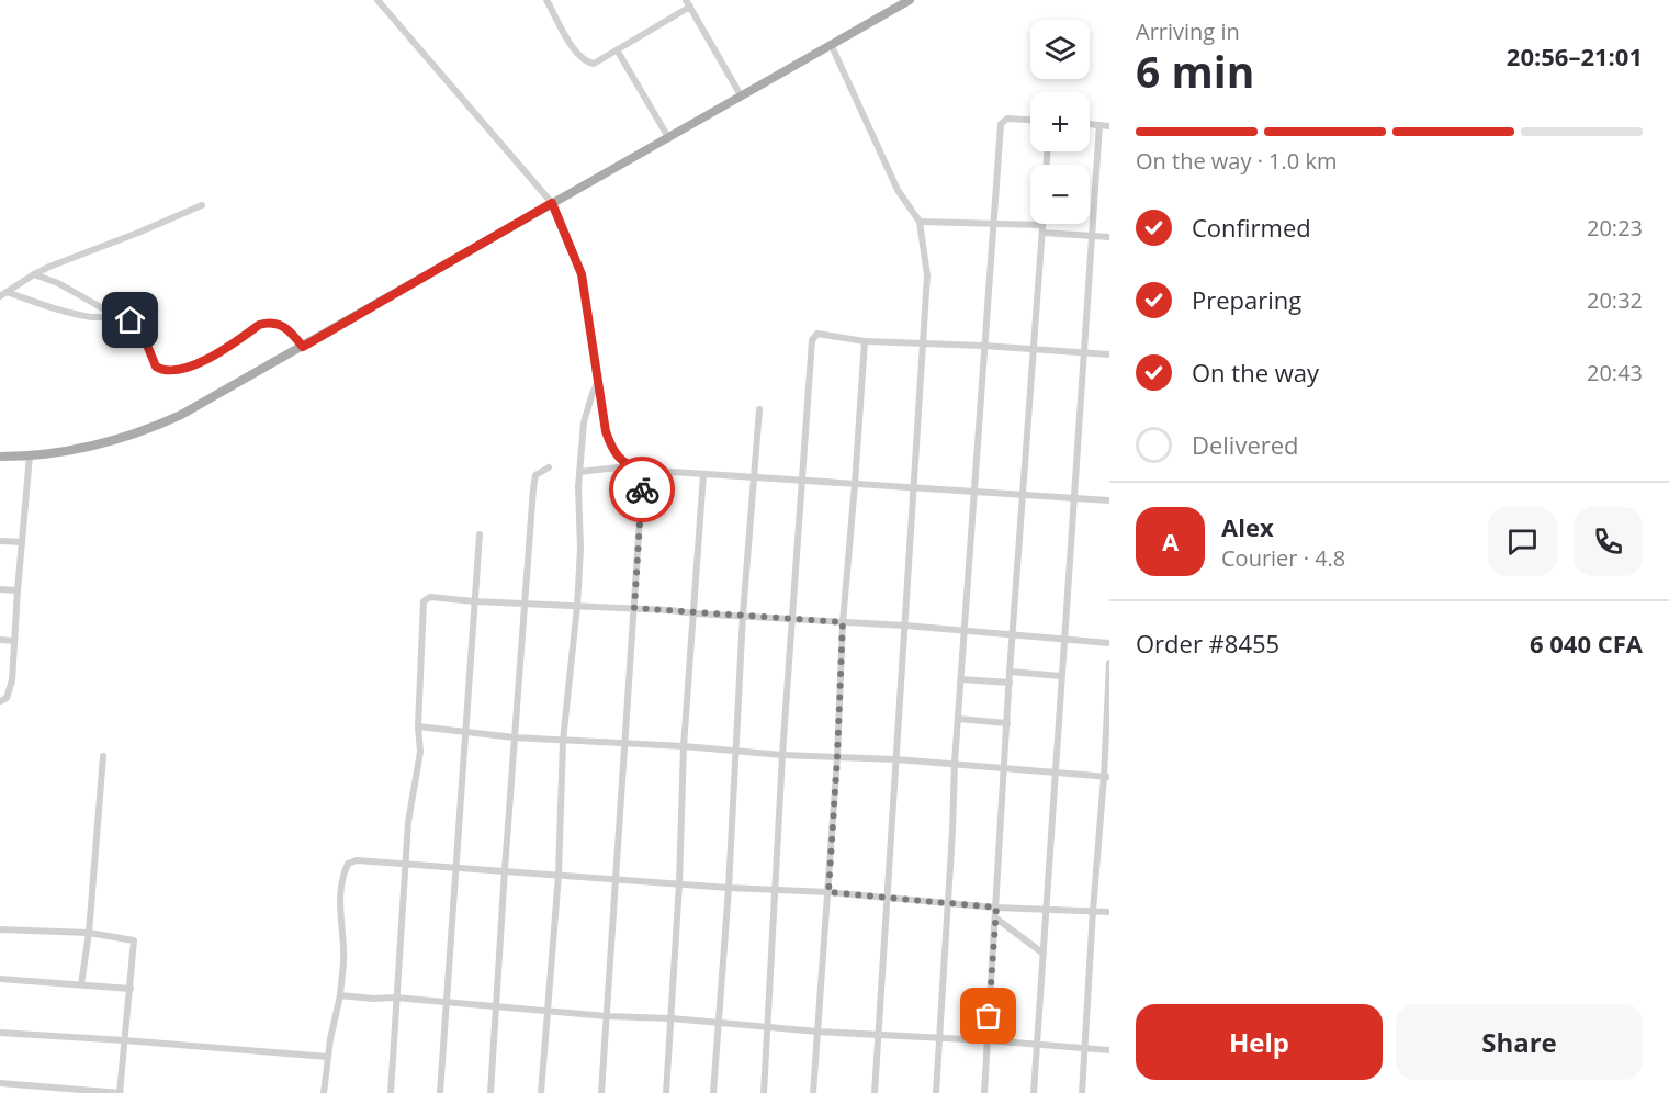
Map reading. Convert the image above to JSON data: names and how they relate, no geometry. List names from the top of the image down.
{
  "page": {
    "heading": ["6 min", "Arriving in", "20:56–21:01"],
    "panel": [
      "Alex",
      "Courier · 4.8",
      "Order #8455",
      "6 040 CFA"
    ],
    "map_buttons": ["+", "−"],
    "bar": "On the way · 1.0 km",
    "list": [
      ["Confirmed", "20:23"],
      ["Preparing", "20:32"],
      ["On the way", "20:43"],
      "Delivered"
    ],
    "round": "A",
    "buttons": ["Help", "Share"]
  }
}
